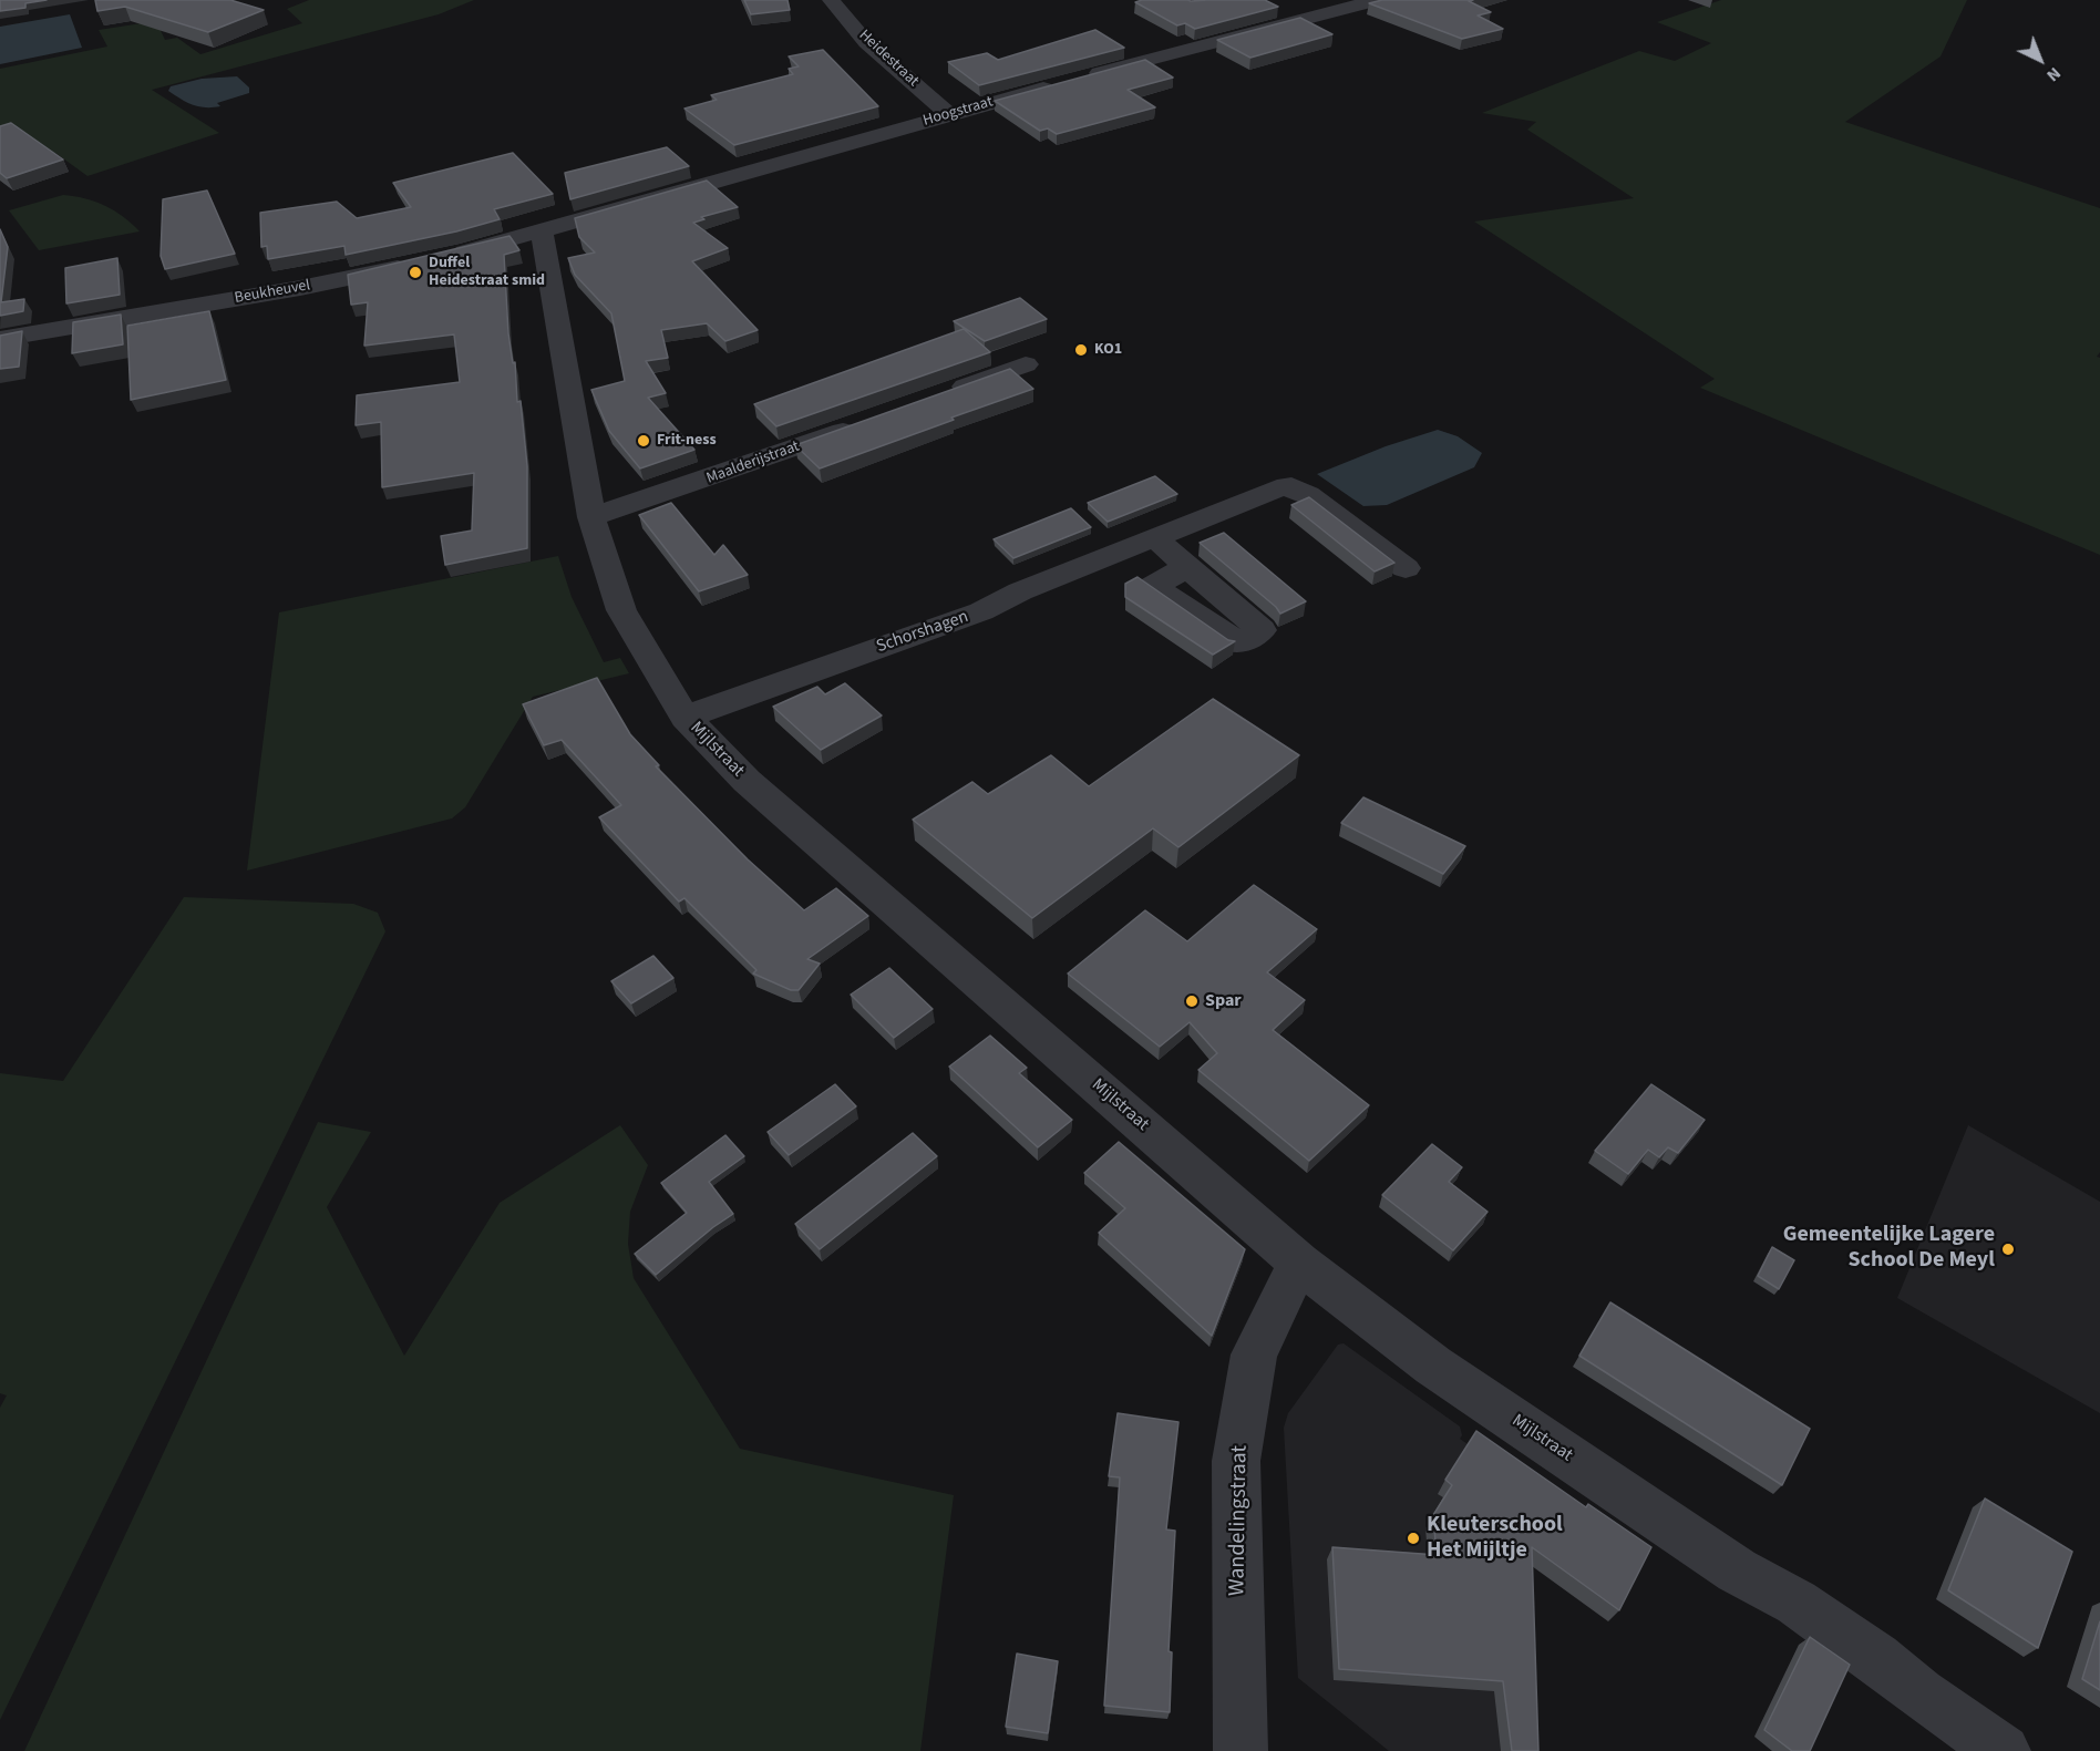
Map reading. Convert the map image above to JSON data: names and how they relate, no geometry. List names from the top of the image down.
{
  "streets": {
    "street": [
      "Heidestraat",
      "Hoogstraat",
      "Beukheuvel",
      "Maalderijstraat",
      "Schorshagen",
      "Mijlstraat",
      "Wandelingstraat"
    ]
  },
  "crossings": [
    ["Heidestraat", "Hoogstraat"],
    ["Hoogstraat", "Beukheuvel"],
    ["Hoogstraat", "Mijlstraat"],
    ["Beukheuvel", "Mijlstraat"],
    ["Maalderijstraat", "Mijlstraat"],
    ["Schorshagen", "Mijlstraat"],
    ["Mijlstraat", "Wandelingstraat"]
  ],
  "places": [
    "Duffel Heidestraat smid",
    "KO1",
    "Frit-ness",
    "Spar",
    "Gemeentelijke Lagere School De Meyl",
    "Kleuterschool Het Mijltje"
  ],
  "north": "bottom right"
}
